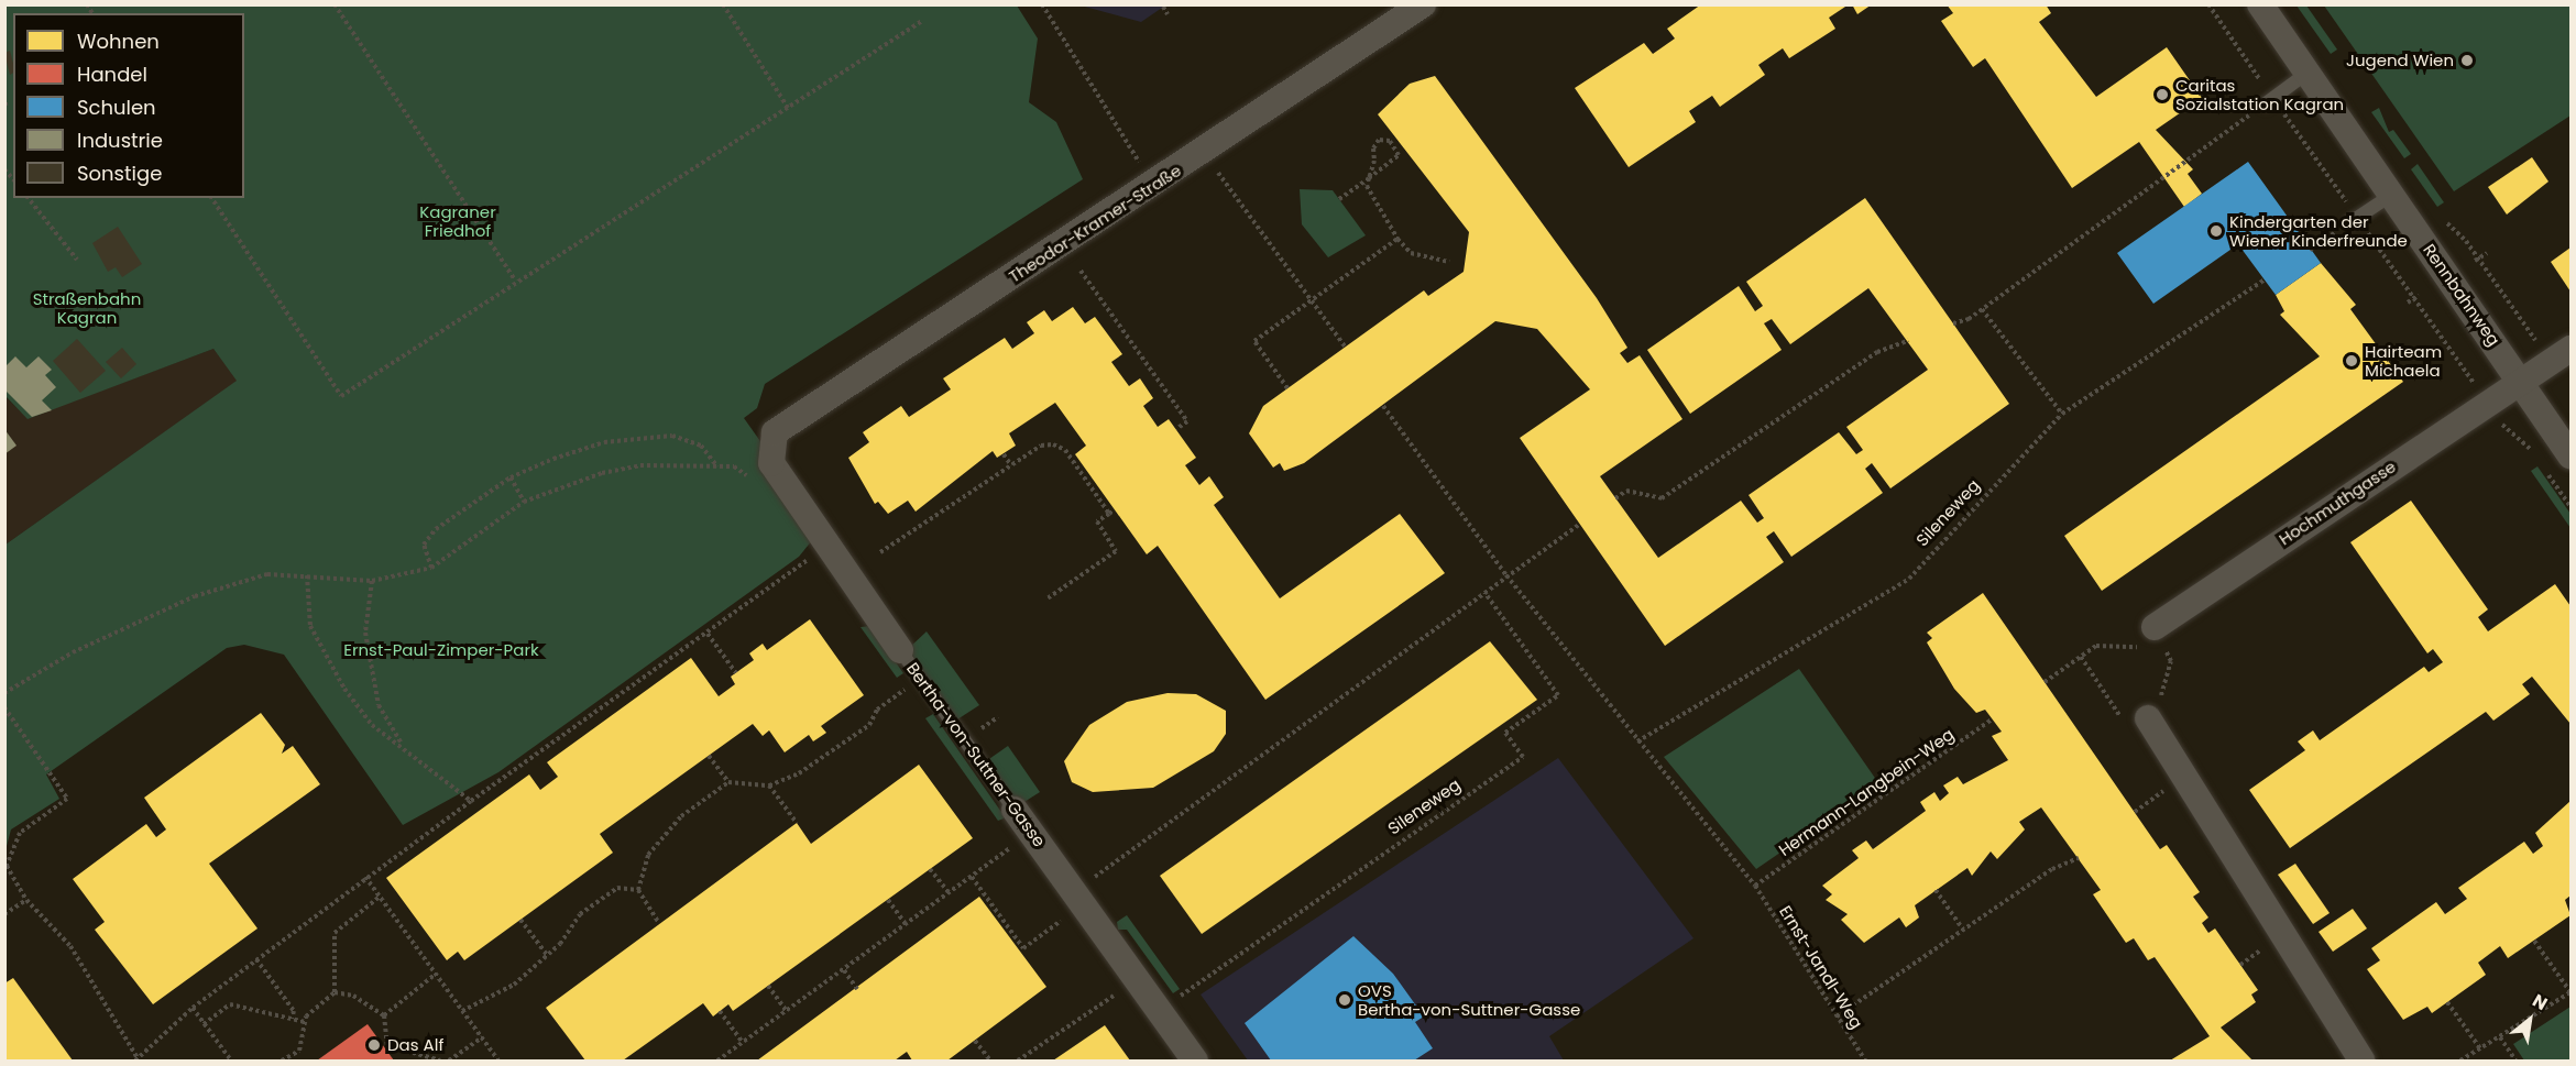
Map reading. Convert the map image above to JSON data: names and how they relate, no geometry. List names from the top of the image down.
{
  "streets": {
    "street": [
      "Theodor-Kramer-Straße",
      "Rennbahnweg",
      "Hochmuthgasse",
      "Bertha-von-Suttner-Gasse"
    ],
    "path": ["Sileneweg", "Hermann-Langbein-Weg", "Ernst-Jandl-Weg"]
  },
  "crossings": [
    ["Theodor-Kramer-Straße", "Bertha-von-Suttner-Gasse"],
    ["Rennbahnweg", "Hochmuthgasse"],
    ["Sileneweg", "Bertha-von-Suttner-Gasse"],
    ["Sileneweg", "Ernst-Jandl-Weg"],
    ["Hermann-Langbein-Weg", "Ernst-Jandl-Weg"]
  ],
  "parks": ["Kagraner Friedhof", "Straßenbahn Kagran", "Ernst-Paul-Zimper-Park"],
  "places": [
    "Jugend Wien",
    "Caritas Sozialstation Kagran",
    "Kindergarten der Wiener Kinderfreunde",
    "Hairteam Michaela",
    "OVS Bertha-von-Suttner-Gasse",
    "Das Alf"
  ],
  "legend": [
    "Wohnen",
    "Handel",
    "Schulen",
    "Industrie",
    "Sonstige"
  ],
  "north": "top right"
}
